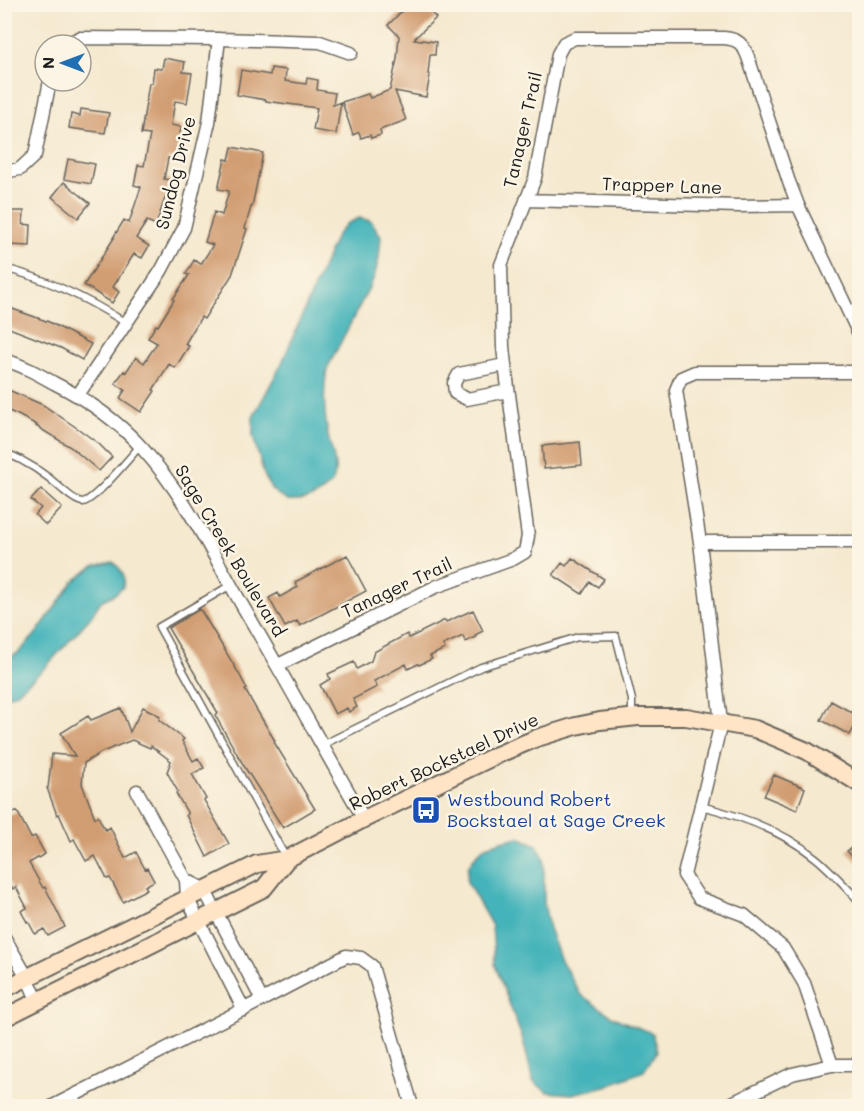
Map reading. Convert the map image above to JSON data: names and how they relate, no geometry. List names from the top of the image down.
{
  "streets": {
    "street": [
      "Tanager Trail",
      "Sundog Drive",
      "Trapper Lane",
      "Sage Creek Boulevard",
      "Robert Bockstael Drive"
    ]
  },
  "crossings": [
    ["Tanager Trail", "Trapper Lane"],
    ["Tanager Trail", "Sage Creek Boulevard"],
    ["Sundog Drive", "Sage Creek Boulevard"],
    ["Sage Creek Boulevard", "Robert Bockstael Drive"]
  ],
  "places": {
    "bus stop": ["Westbound Robert Bockstael at Sage Creek"]
  },
  "north": "left"
}
